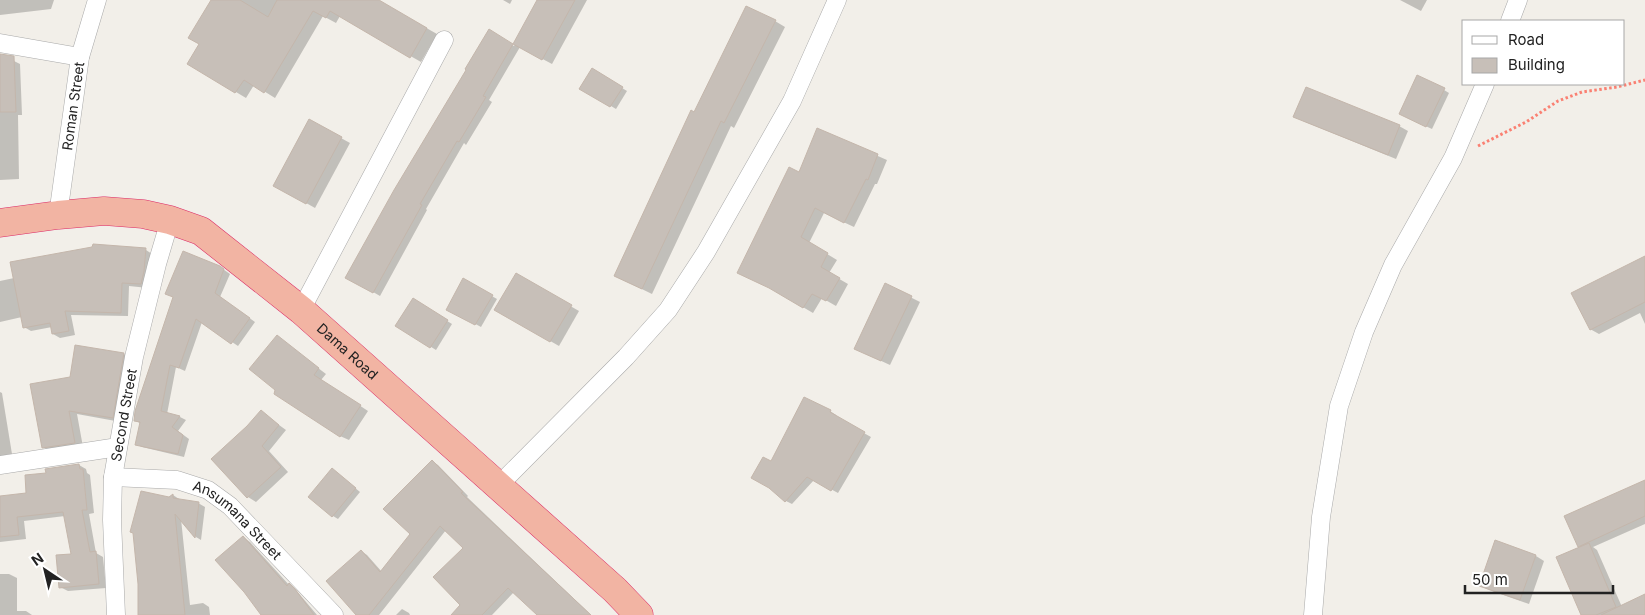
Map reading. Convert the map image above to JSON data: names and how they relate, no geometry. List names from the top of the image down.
{
  "streets": {
    "highway": ["Dama Road"],
    "street": ["Roman Street", "Second Street", "Ansumana Street"]
  },
  "crossings": [
    ["Roman Street", "Dama Road"],
    ["Dama Road", "Second Street"],
    ["Second Street", "Ansumana Street"]
  ],
  "legend": ["Road", "Building"],
  "scale_bar": "50 m",
  "north": "top left"
}
